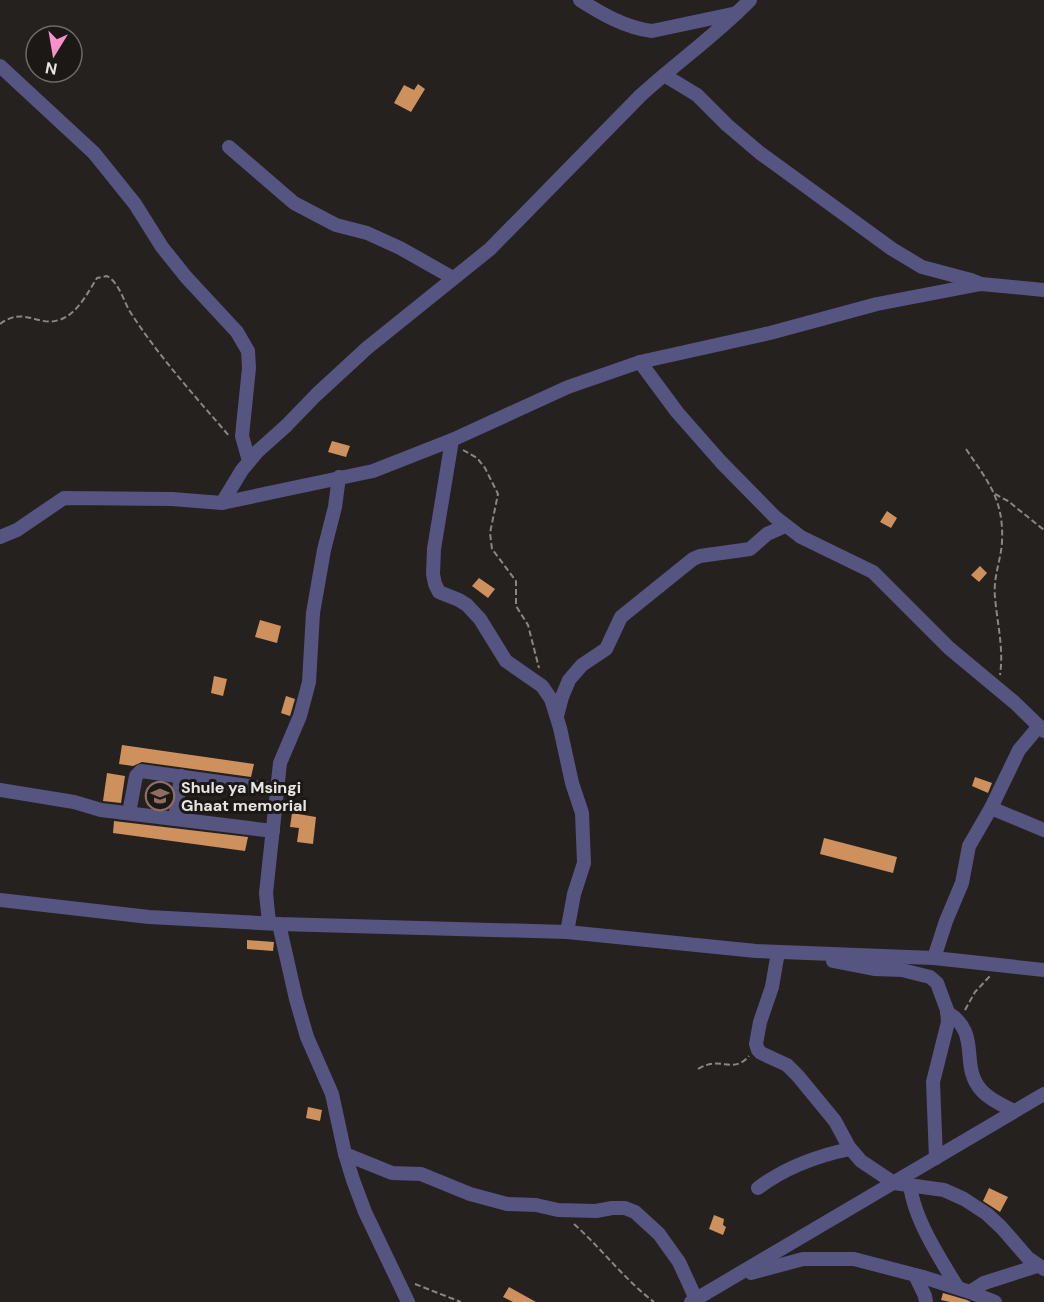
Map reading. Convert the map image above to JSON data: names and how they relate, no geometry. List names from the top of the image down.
{
  "places": {
    "school or university": ["Shule ya Msingi Ghaat memorial"]
  },
  "north": "bottom"
}
